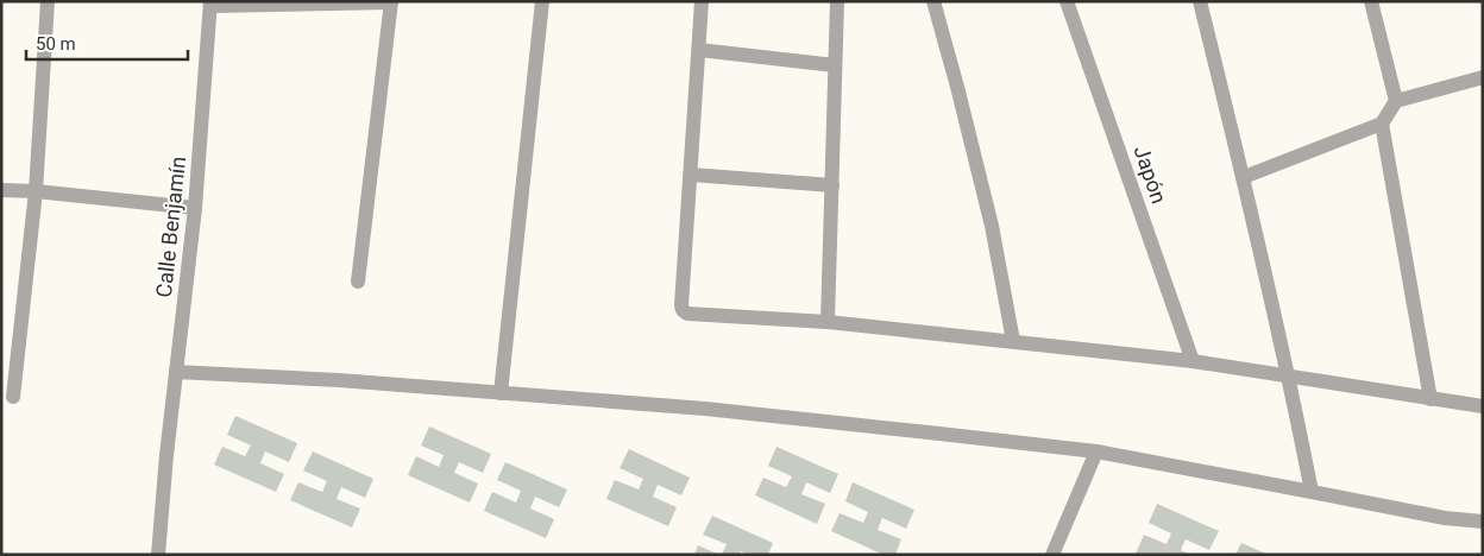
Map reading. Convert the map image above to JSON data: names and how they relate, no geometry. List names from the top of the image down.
{
  "streets": {
    "street": ["Japón", "Calle Benjamín"]
  },
  "scale_bar": "50 m"
}
